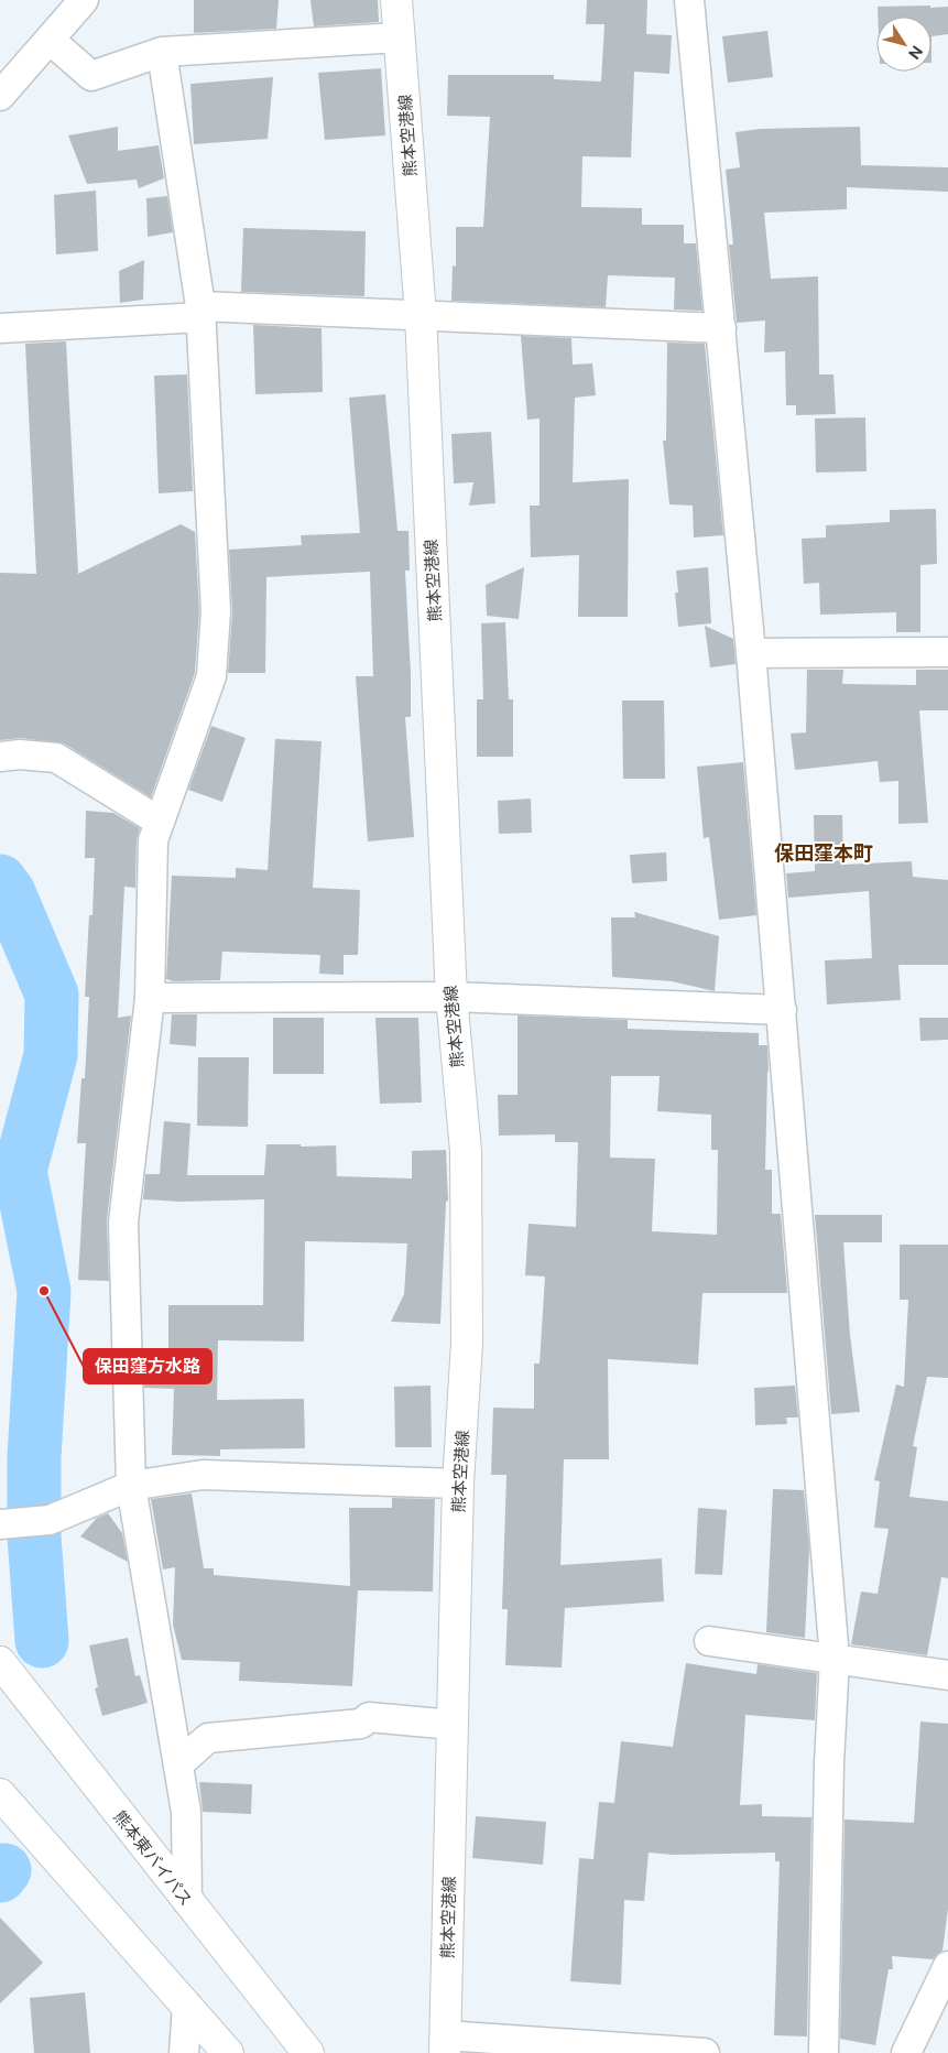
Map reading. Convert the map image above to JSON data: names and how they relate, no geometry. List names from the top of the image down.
{
  "streets": {
    "main road": ["熊本空港線", "熊本東バイパス"]
  },
  "districts": ["保田窪本町"],
  "places": ["保田窪方水路"],
  "north": "bottom right"
}
